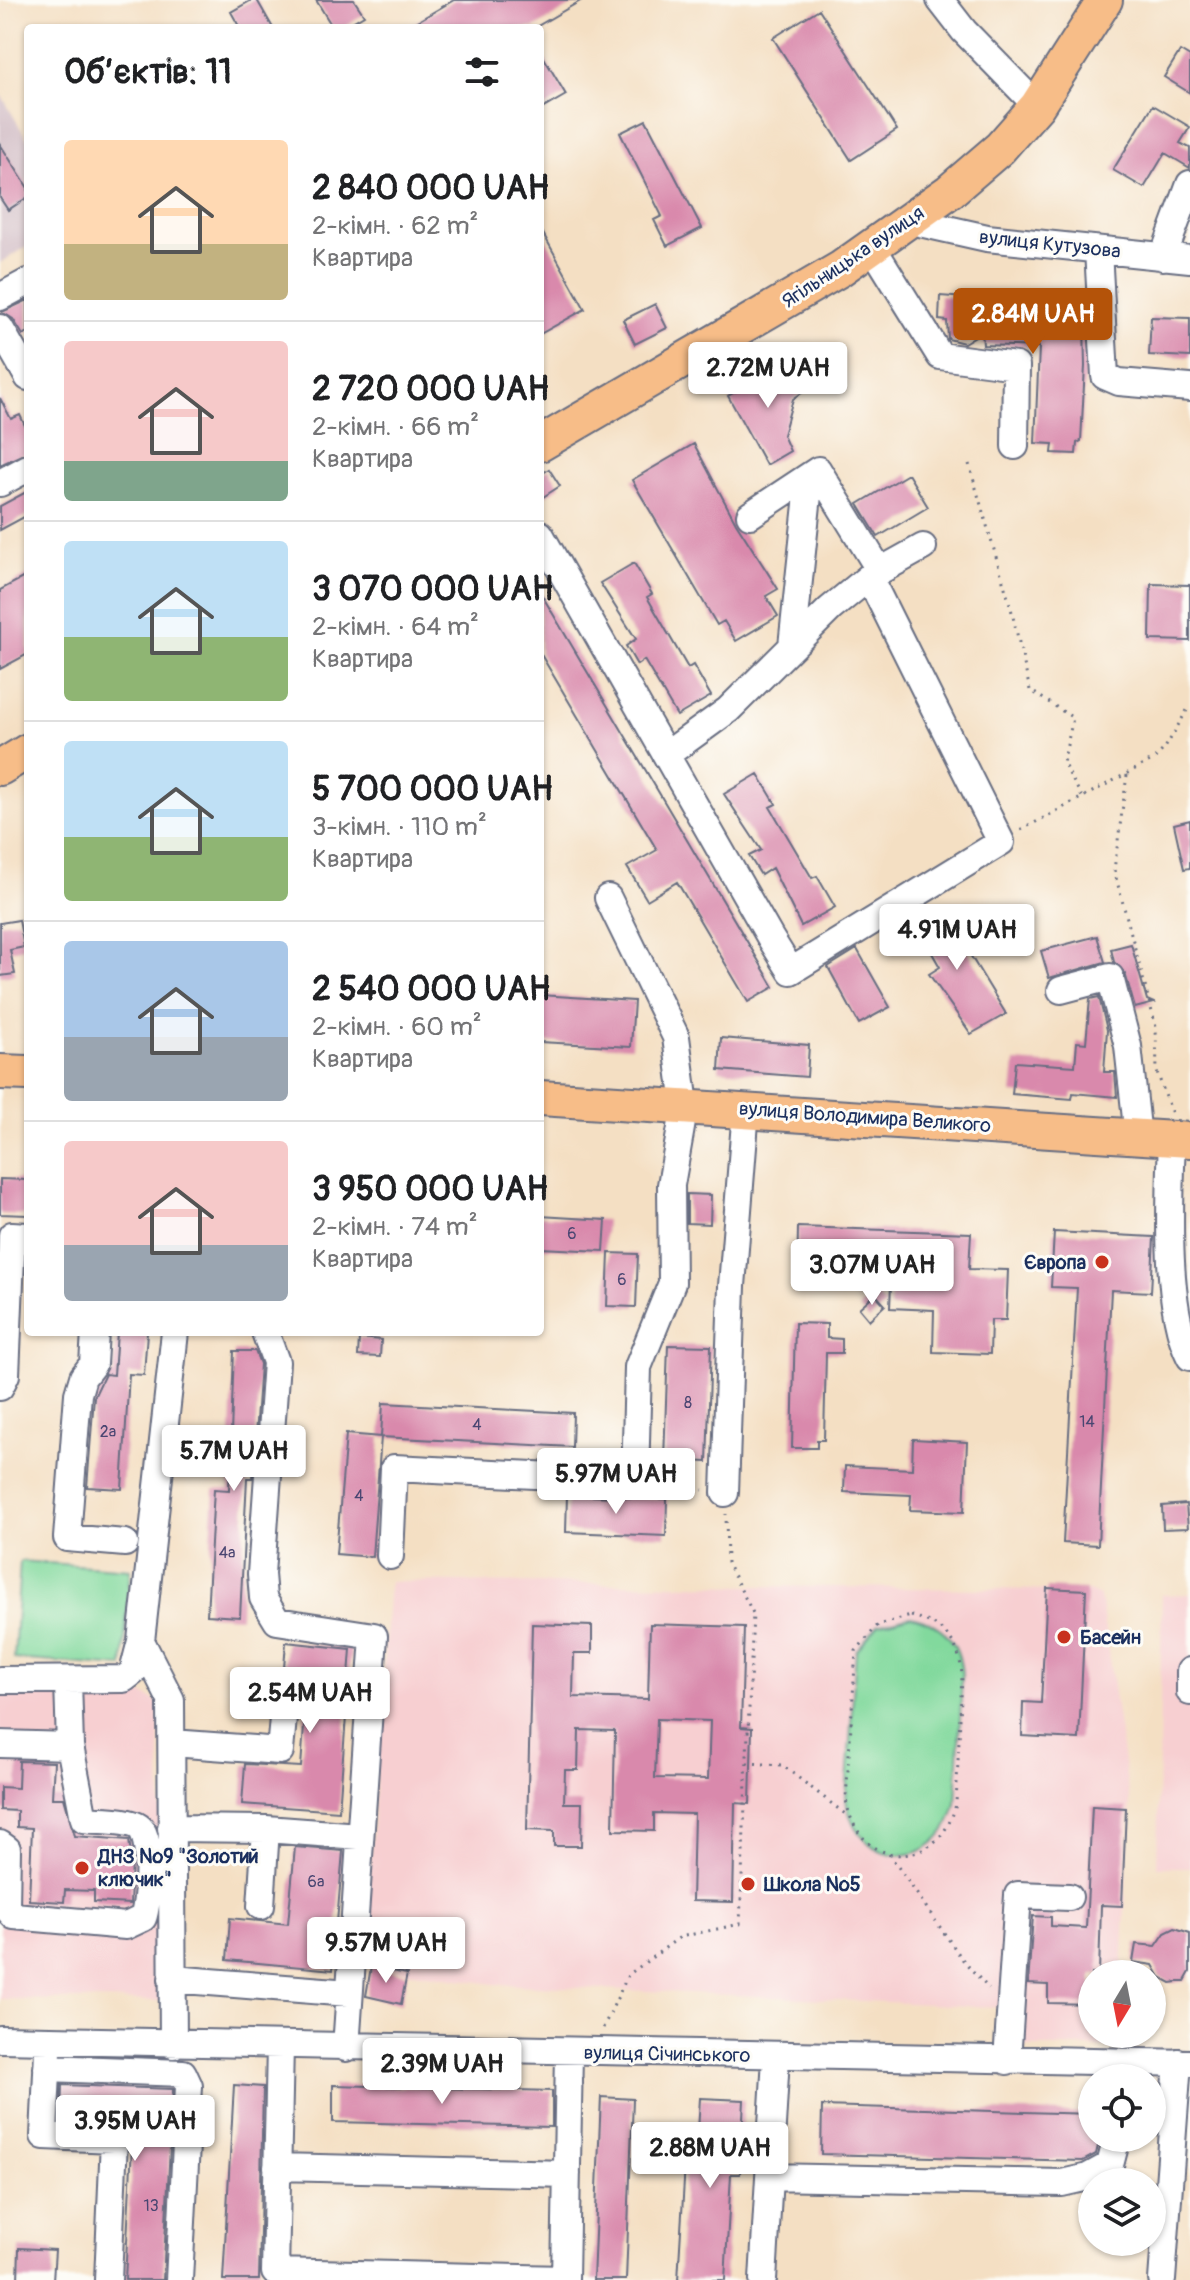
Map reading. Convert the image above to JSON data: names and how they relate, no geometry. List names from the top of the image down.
{
  "streets": {
    "main road": ["Ягільницька вулиця", "вулиця Володимира Великого"],
    "street": ["вулиця Кутузова", "вулиця Січинського"]
  },
  "crossings": [
    ["вулиця Кутузова", "Ягільницька вулиця"]
  ],
  "places": [
    "Європа",
    "Басейн",
    "ДНЗ №9 \"Золотий ключик\"",
    "Школа №5"
  ],
  "house_numbers": [
    "6",
    "6",
    "8",
    "14",
    "4",
    "2а",
    "4",
    "4а",
    "6а",
    "13"
  ],
  "north": "bottom",
  "page": {
    "heading": "Об’єктів: 11",
    "list": [
      {
        "name": "2 840 000 UAH",
        "note": "2-кімн. · 62 m² · Квартира"
      },
      {
        "name": "2 720 000 UAH",
        "note": "2-кімн. · 66 m² · Квартира"
      },
      {
        "name": "3 070 000 UAH",
        "note": "2-кімн. · 64 m² · Квартира"
      },
      {
        "name": "5 700 000 UAH",
        "note": "3-кімн. · 110 m² · Квартира"
      },
      {
        "name": "2 540 000 UAH",
        "note": "2-кімн. · 60 m² · Квартира"
      },
      {
        "name": "3 950 000 UAH",
        "note": "2-кімн. · 74 m² · Квартира"
      }
    ],
    "price": [
      "2.84M UAH",
      "2.72M UAH",
      "4.91M UAH",
      "3.07M UAH",
      "5.7M UAH",
      "5.97M UAH",
      "2.54M UAH",
      "9.57M UAH",
      "2.39M UAH",
      "3.95M UAH",
      "2.88M UAH"
    ]
  }
}
